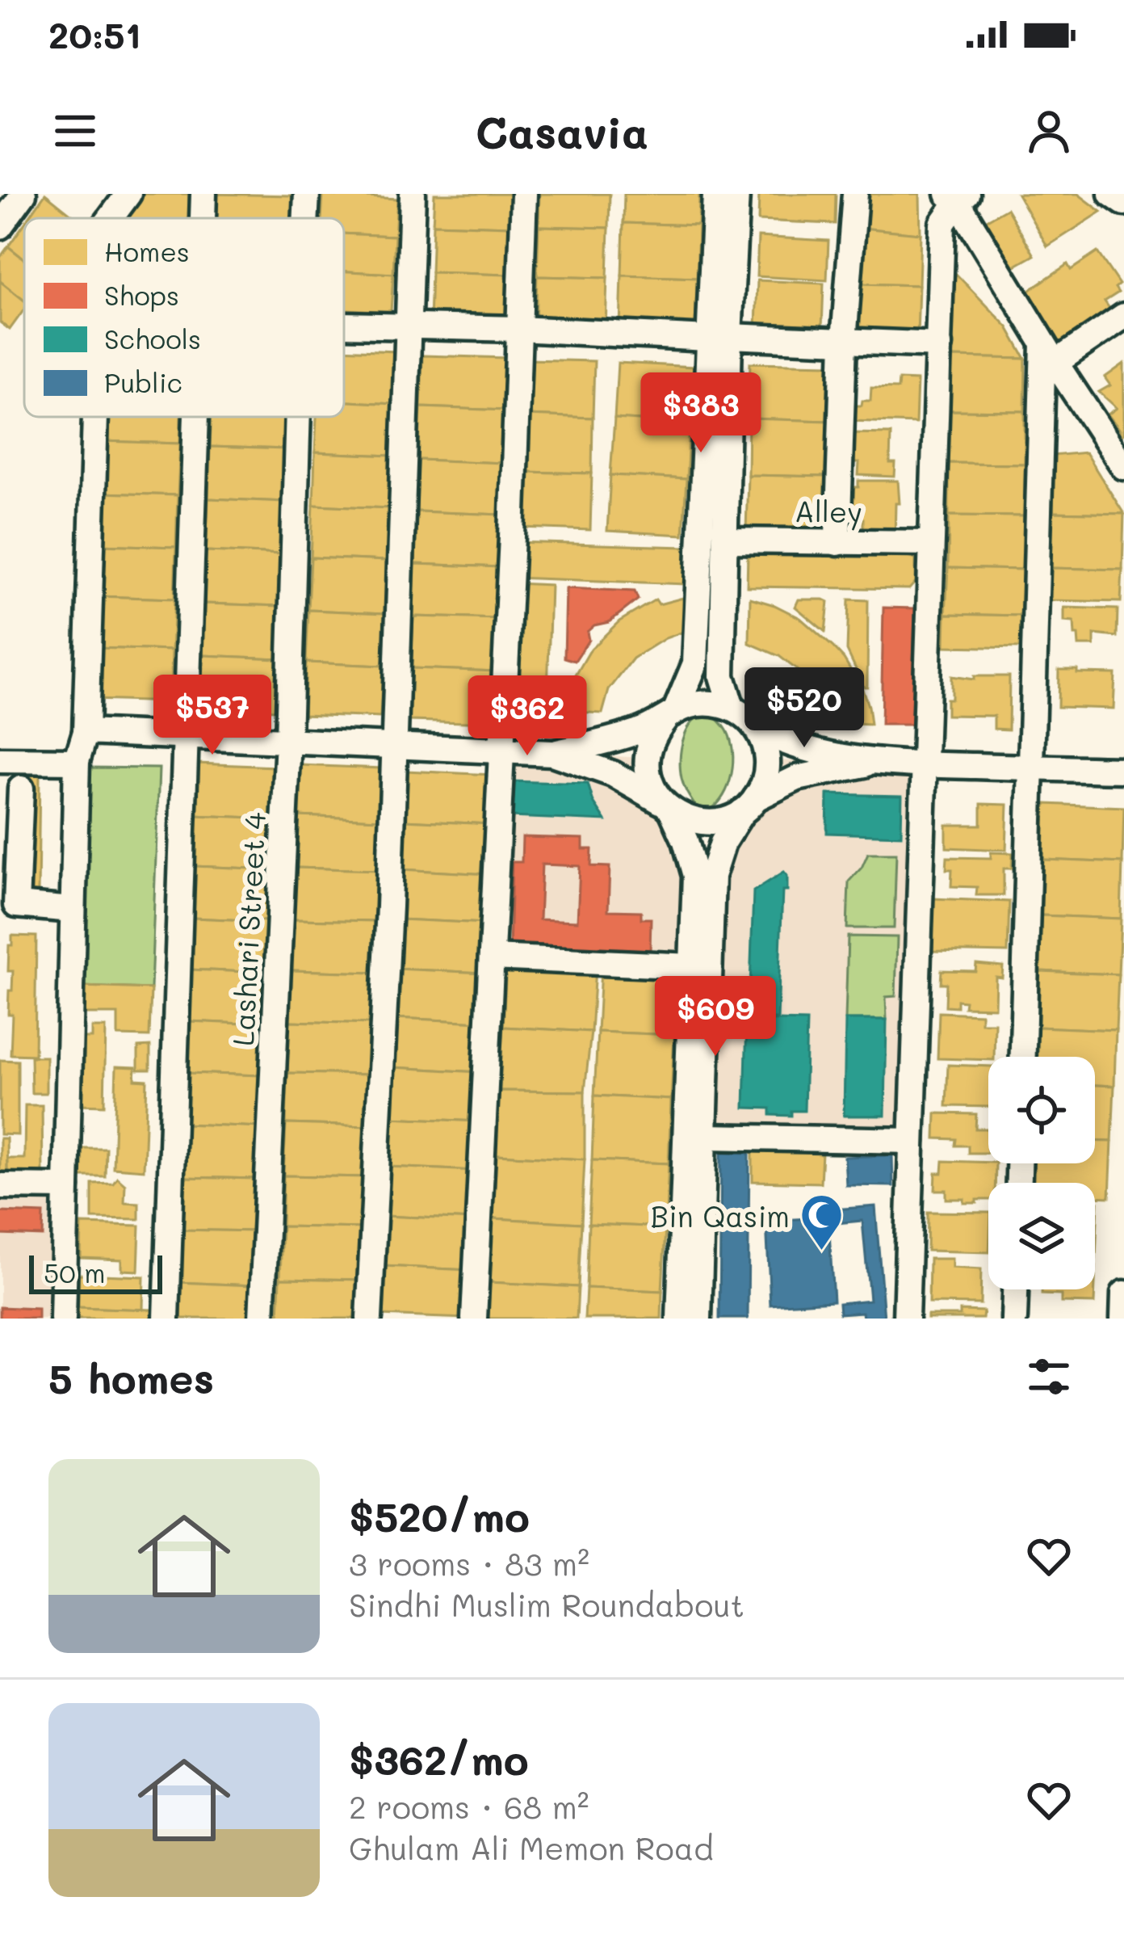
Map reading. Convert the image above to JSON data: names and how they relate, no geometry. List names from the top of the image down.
{
  "streets": {
    "street": ["Alley", "Lashari Street 4"]
  },
  "places": {
    "mosque": ["Bin Qasim"]
  },
  "legend": [
    "Homes",
    "Shops",
    "Schools",
    "Public"
  ],
  "scale_bar": "50 m",
  "page": {
    "status": "20:51",
    "header": "Casavia",
    "price": [
      "$383",
      "$520",
      "$537",
      "$362",
      "$609"
    ],
    "scale": "50 m",
    "heading": "5 homes",
    "list": [
      {
        "name": "$520/mo",
        "note": "3 rooms · 83 m² · Sindhi Muslim Roundabout"
      },
      {
        "name": "$362/mo",
        "note": "2 rooms · 68 m² · Ghulam Ali Memon Road"
      }
    ]
  }
}
